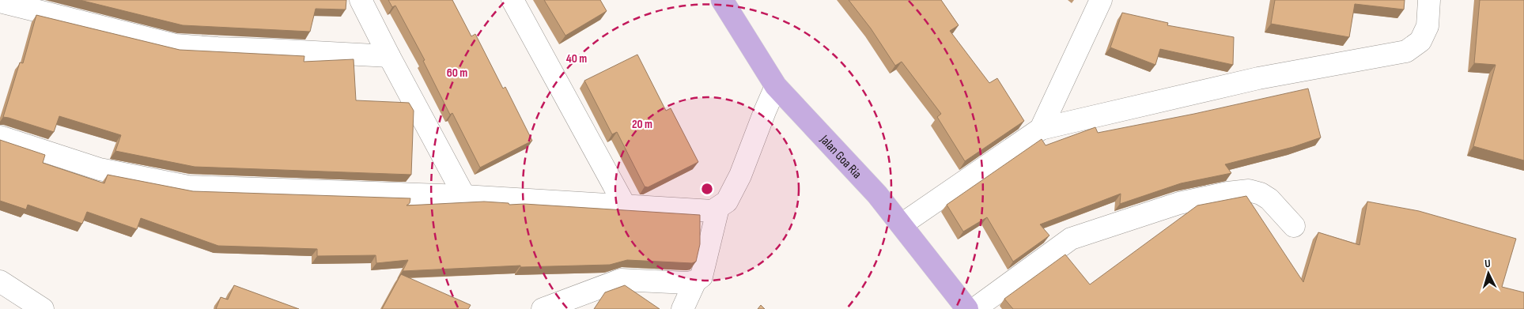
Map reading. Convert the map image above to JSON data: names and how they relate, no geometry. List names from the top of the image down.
{
  "streets": {
    "main road": ["Jalan Goa Ria"]
  },
  "north": "top",
  "rings": ["40 m", "60 m", "20 m"]
}
